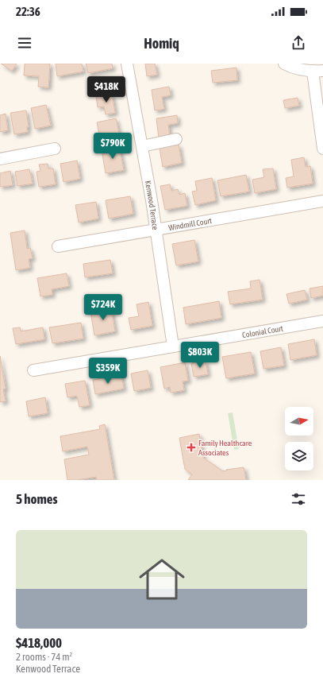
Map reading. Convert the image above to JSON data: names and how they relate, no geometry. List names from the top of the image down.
{
  "streets": {
    "street": ["Kenwood Terrace", "Windmill Court", "Colonial Court"]
  },
  "crossings": [
    ["Kenwood Terrace", "Windmill Court"],
    ["Kenwood Terrace", "Colonial Court"]
  ],
  "places": {
    "health": ["Family Healthcare Associates"]
  },
  "north": "right",
  "page": {
    "status": "22:36",
    "header": "Homiq",
    "price": [
      "$418K",
      "$790K",
      "$724K",
      "$803K",
      "$359K"
    ],
    "heading": "5 homes",
    "list": [
      {
        "name": "$418,000",
        "note": "2 rooms · 74 m² · Kenwood Terrace"
      }
    ]
  }
}
